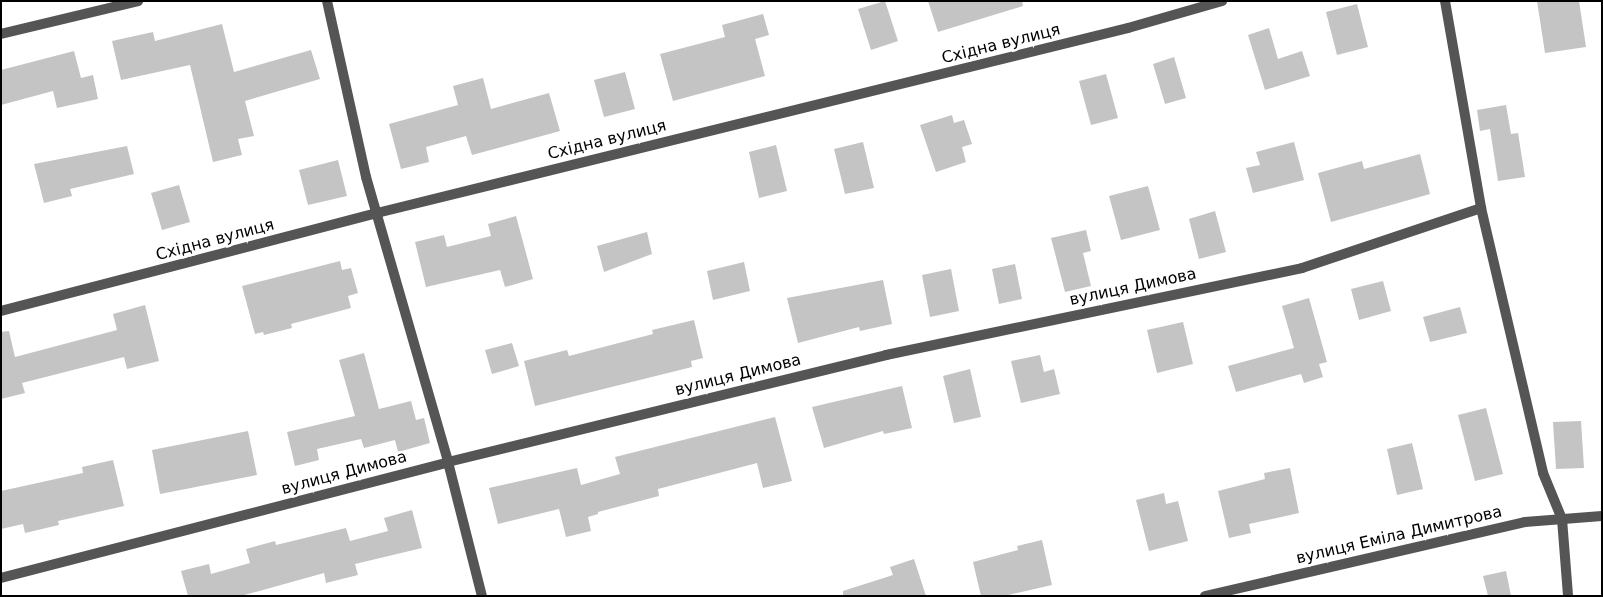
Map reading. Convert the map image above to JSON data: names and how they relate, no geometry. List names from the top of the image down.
{
  "streets": {
    "street": ["Східна вулиця", "вулиця Димова", "вулиця Еміла Димитрова"]
  }
}
